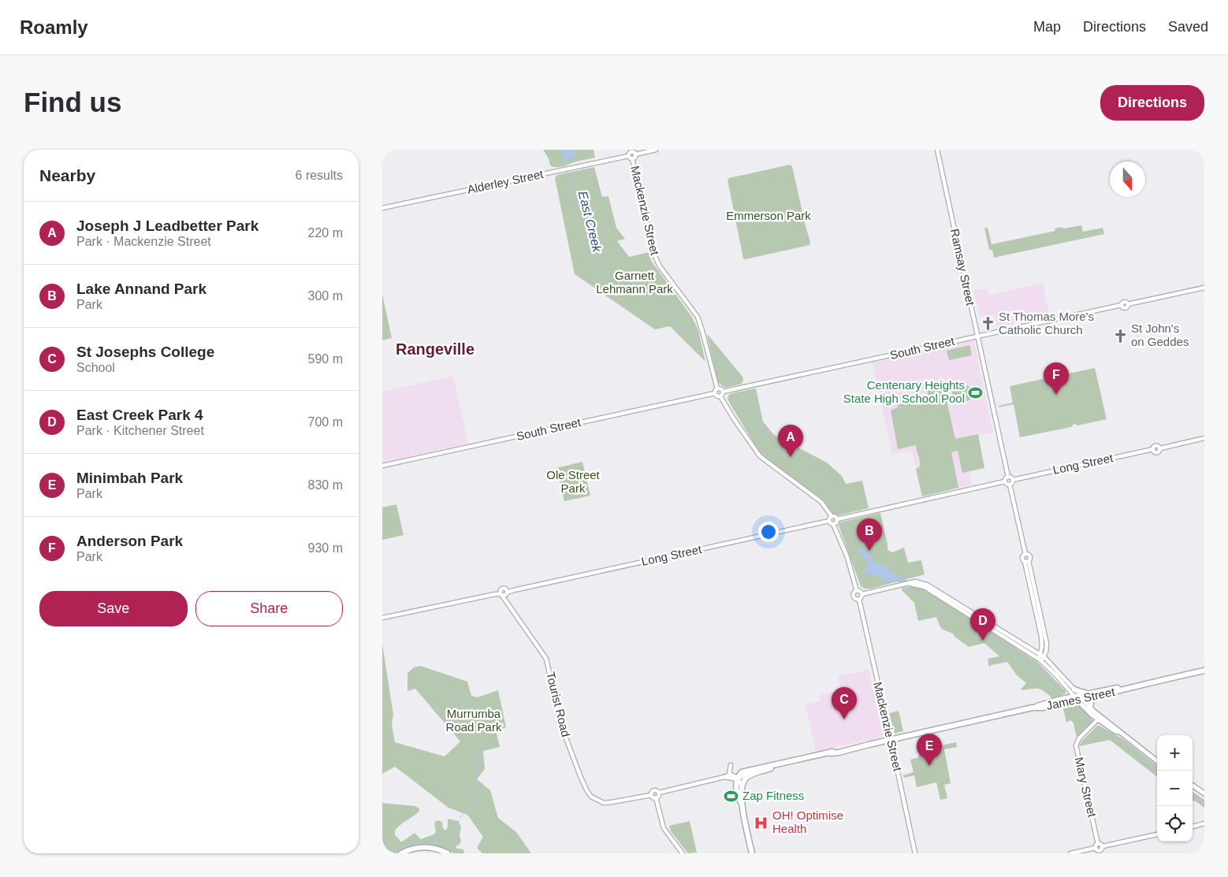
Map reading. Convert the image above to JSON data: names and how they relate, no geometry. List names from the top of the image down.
{
  "streets": {
    "highway": ["James Street"],
    "street": [
      "Alderley Street",
      "Mackenzie Street",
      "Ramsay Street",
      "South Street",
      "Long Street",
      "Tourist Road",
      "Mary Street"
    ]
  },
  "crossings": [
    ["Mackenzie Street", "South Street"],
    ["Mackenzie Street", "James Street"],
    ["Ramsay Street", "South Street"],
    ["Ramsay Street", "Long Street"],
    ["Long Street", "Tourist Road"]
  ],
  "districts": ["Rangeville"],
  "water": ["East Creek"],
  "parks": [
    "Emmerson Park",
    "Garnett Lehmann Park",
    "Ole Street Park",
    "Murrumba Road Park"
  ],
  "places": {
    "church": ["St Thomas More's Catholic Church", "St John's on Geddes"],
    "sports": ["Centenary Heights State High School Pool", "Zap Fitness"],
    "hospital": ["OH! Optimise Health"]
  },
  "north": "bottom",
  "page": {
    "header": "Roamly",
    "nav": ["Map", "Directions", "Saved"],
    "buttons": [
      "Directions",
      ["Save", "Share"]
    ],
    "title": "Find us",
    "heading": ["Nearby", "6 results"],
    "list": [
      {
        "mark": "A",
        "name": "Joseph J Leadbetter Park",
        "note": "Park · Mackenzie Street",
        "value": "220 m"
      },
      {
        "mark": "B",
        "name": "Lake Annand Park",
        "note": "Park",
        "value": "300 m"
      },
      {
        "mark": "C",
        "name": "St Josephs College",
        "note": "School",
        "value": "590 m"
      },
      {
        "mark": "D",
        "name": "East Creek Park 4",
        "note": "Park · Kitchener Street",
        "value": "700 m"
      },
      {
        "mark": "E",
        "name": "Minimbah Park",
        "note": "Park",
        "value": "830 m"
      },
      {
        "mark": "F",
        "name": "Anderson Park",
        "note": "Park",
        "value": "930 m"
      }
    ],
    "pins": [
      "F",
      "A",
      "B",
      "D",
      "C",
      "E"
    ],
    "map_buttons": ["+", "−"]
  }
}
